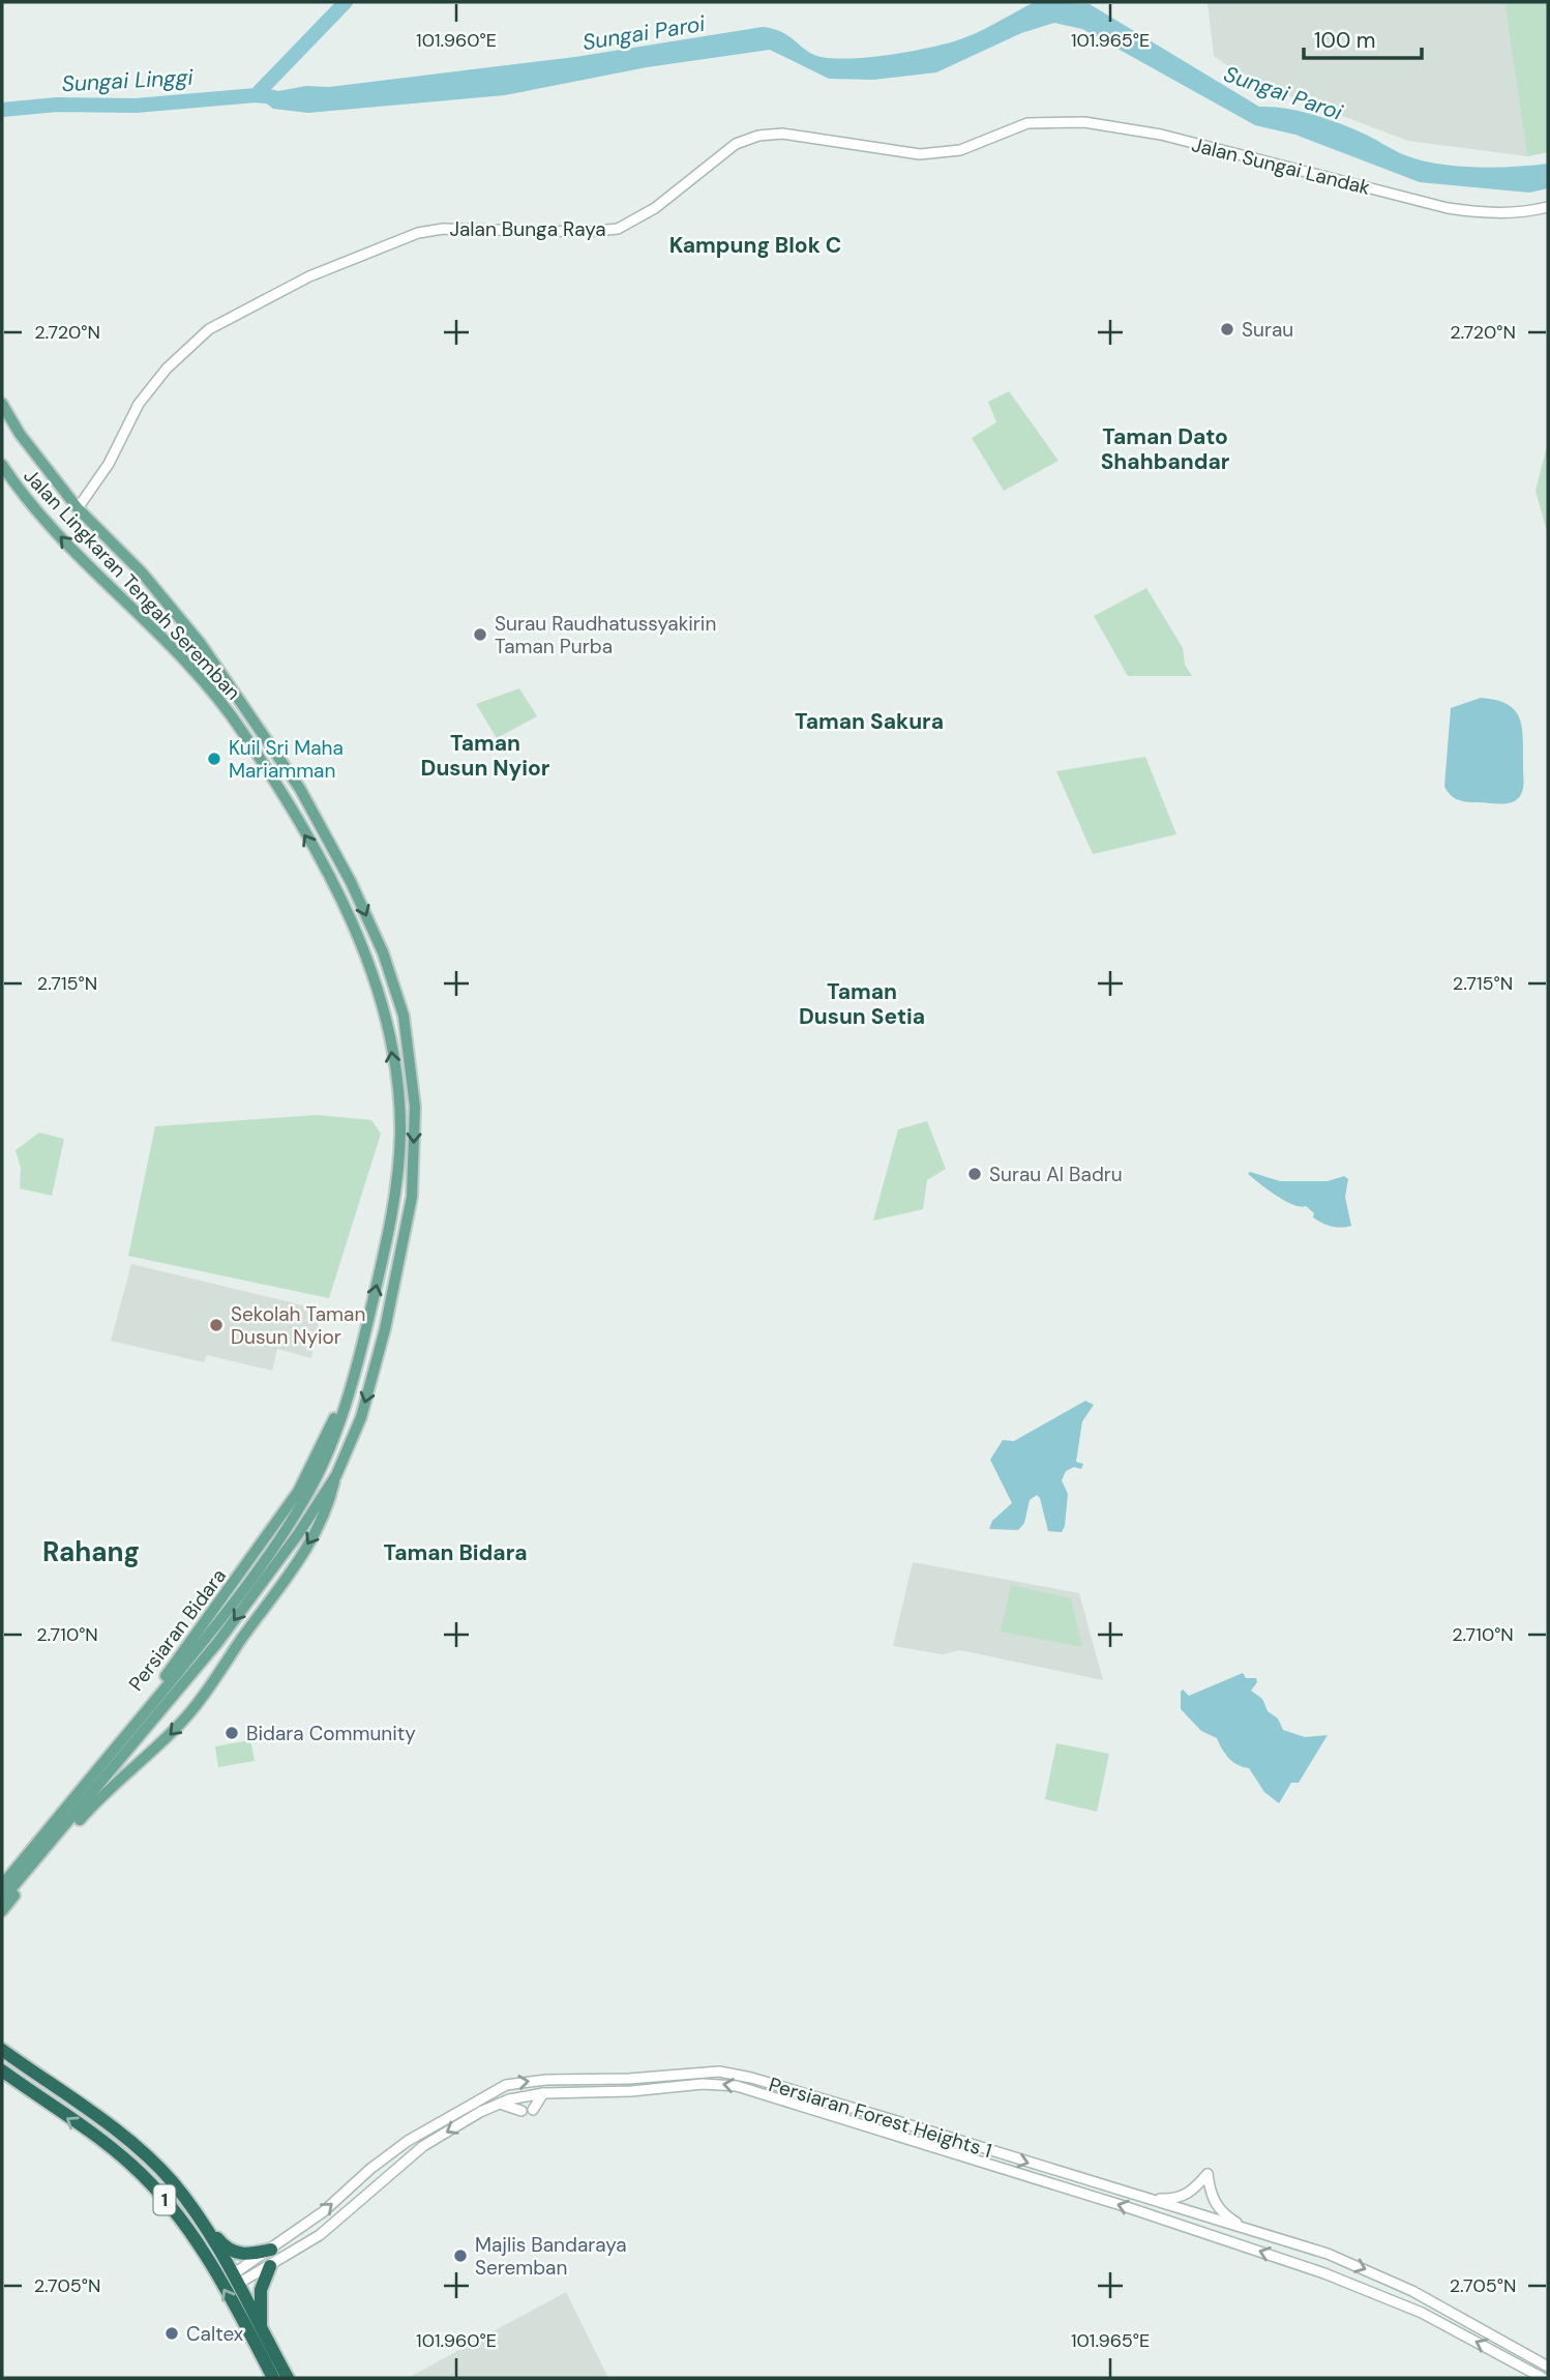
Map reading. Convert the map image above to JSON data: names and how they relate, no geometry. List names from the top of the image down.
{
  "streets": {
    "highway": ["1"],
    "main road": ["Jalan Lingkaran Tengah Seremban", "Persiaran Bidara"],
    "street": ["Jalan Sungai Landak", "Jalan Bunga Raya", "Persiaran Forest Heights 1"]
  },
  "crossings": [
    ["Jalan Sungai Landak", "Jalan Bunga Raya"],
    ["Jalan Bunga Raya", "Jalan Lingkaran Tengah Seremban"],
    ["Jalan Lingkaran Tengah Seremban", "Persiaran Bidara"],
    ["Persiaran Forest Heights 1", "1"]
  ],
  "districts": [
    "Kampung Blok C",
    "Taman Dato Shahbandar",
    "Taman Sakura",
    "Taman Dusun Nyior",
    "Taman Dusun Setia",
    "Rahang",
    "Taman Bidara"
  ],
  "water": ["Sungai Paroi", "Sungai Linggi"],
  "places": [
    "Surau",
    "Surau Raudhatussyakirin Taman Purba",
    "Kuil Sri Maha Mariamman",
    "Surau Al Badru",
    "Sekolah Taman Dusun Nyior",
    "Bidara Community",
    "Majlis Bandaraya Seremban",
    "Caltex"
  ],
  "scale_bar": "100 m",
  "coordinates": [
    "101.960°E",
    "101.965°E",
    "2.720°N",
    "2.715°N",
    "2.710°N",
    "2.705°N"
  ]
}
